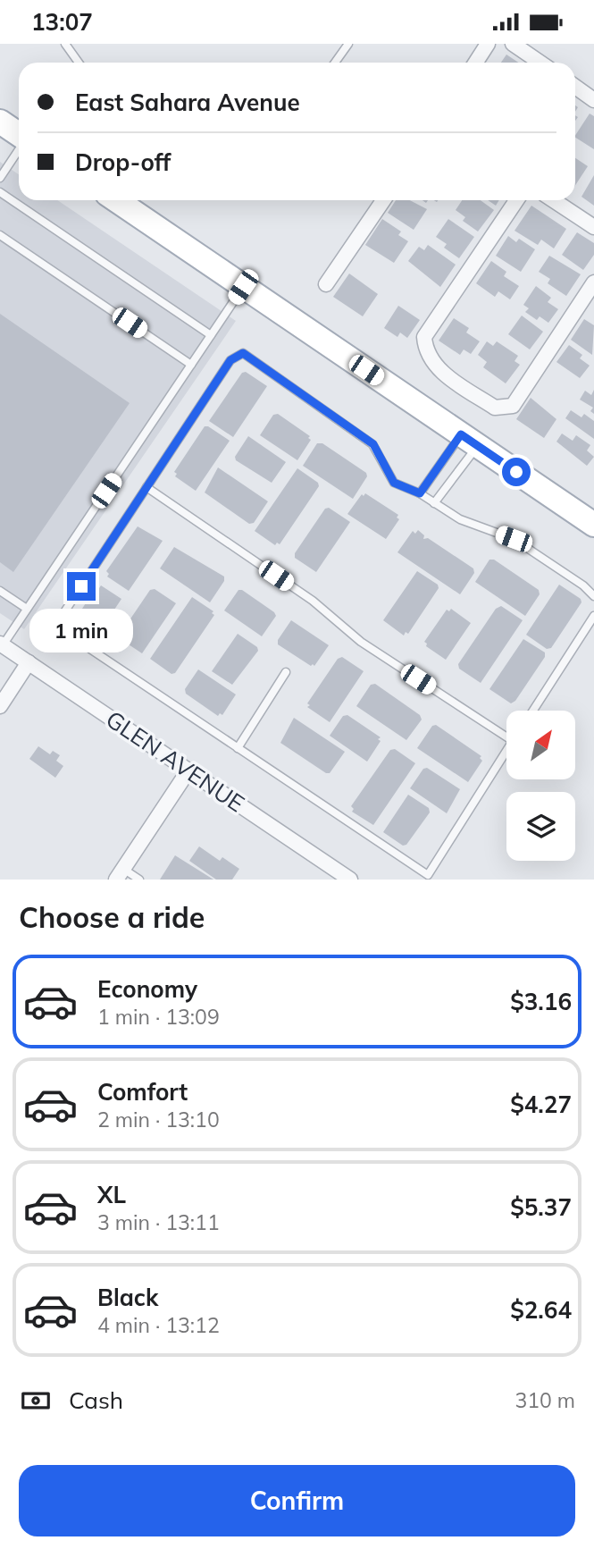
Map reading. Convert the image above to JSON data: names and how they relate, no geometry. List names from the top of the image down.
{
  "streets": {
    "street": ["GLEN AVENUE"]
  },
  "north": "top right",
  "page": {
    "status": "13:07",
    "banner": ["East Sahara Avenue", "Drop-off"],
    "bubble": "1 min",
    "heading": "Choose a ride",
    "list": [
      {
        "name": "Economy",
        "note": "1 min · 13:09",
        "value": "$3.16"
      },
      {
        "name": "Comfort",
        "note": "2 min · 13:10",
        "value": "$4.27"
      },
      {
        "name": "XL",
        "note": "3 min · 13:11",
        "value": "$5.37"
      },
      {
        "name": "Black",
        "note": "4 min · 13:12",
        "value": "$2.64"
      }
    ],
    "pay": ["Cash", "310 m"],
    "buttons": "Confirm"
  }
}
